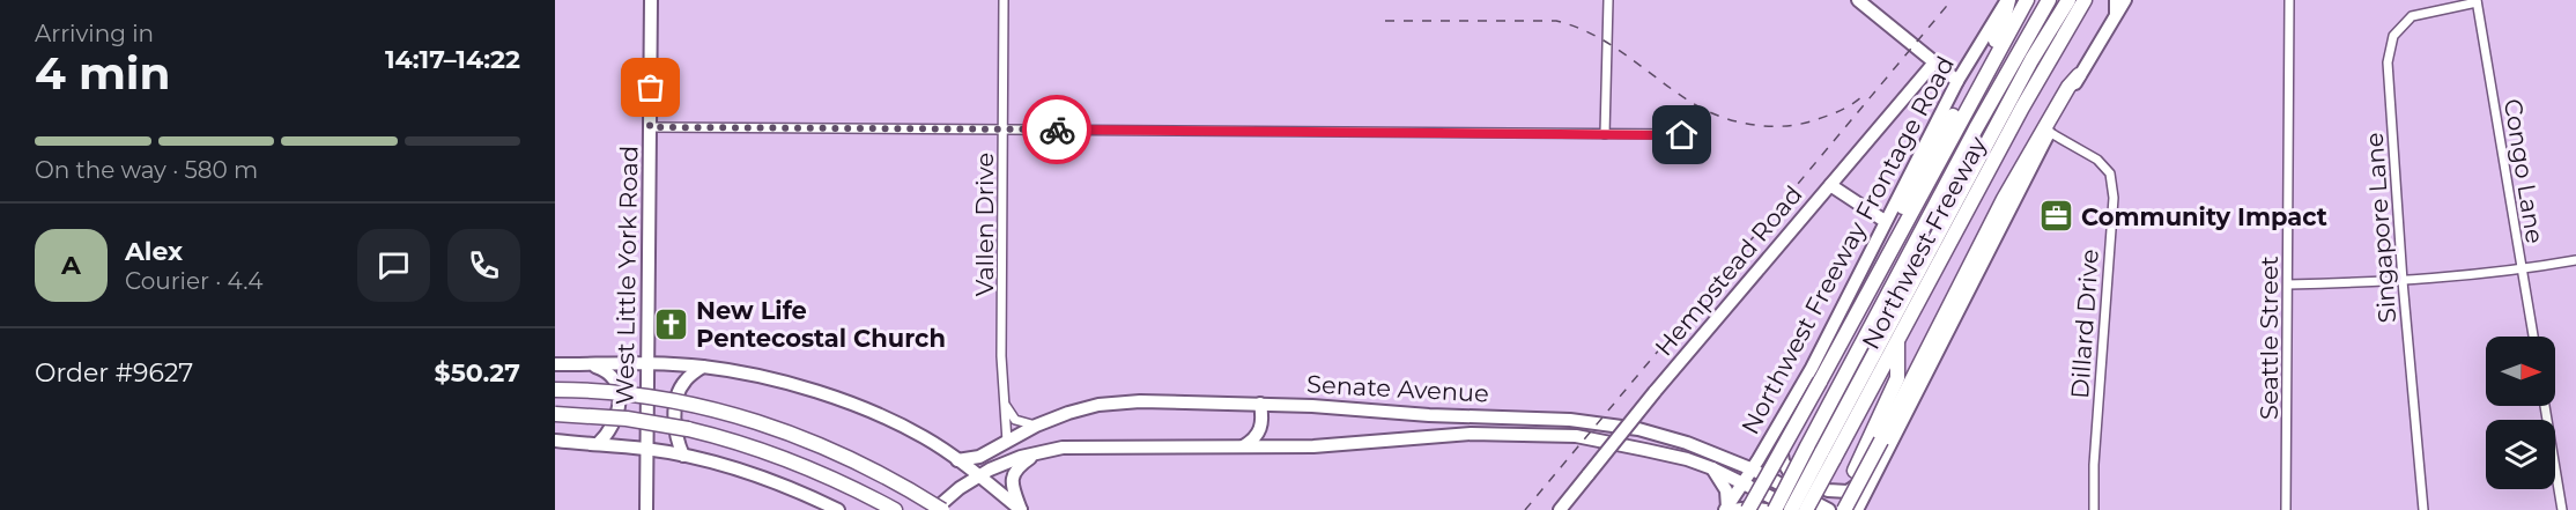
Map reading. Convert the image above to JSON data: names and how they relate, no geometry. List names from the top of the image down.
{
  "streets": {
    "highway": ["Northwest Freeway"],
    "main road": [
      "Northwest Freeway Frontage Road",
      "Hempstead Road",
      "West Little York Road",
      "Senate Avenue"
    ],
    "street": [
      "Congo Lane",
      "Vallen Drive",
      "Singapore Lane",
      "Dillard Drive",
      "Seattle Street"
    ]
  },
  "crossings": [
    ["Congo Lane", "Singapore Lane"],
    ["Vallen Drive", "Senate Avenue"],
    ["Northwest Freeway Frontage Road", "Senate Avenue"]
  ],
  "places": {
    "office": ["Community Impact"],
    "church": ["New Life Pentecostal Church"]
  },
  "north": "right",
  "page": {
    "heading": ["4 min", "Arriving in", "14:17–14:22"],
    "panel": [
      "Alex",
      "Courier · 4.4",
      "Order #9627",
      "$50.27"
    ],
    "bar": "On the way · 580 m",
    "round": "A"
  }
}
